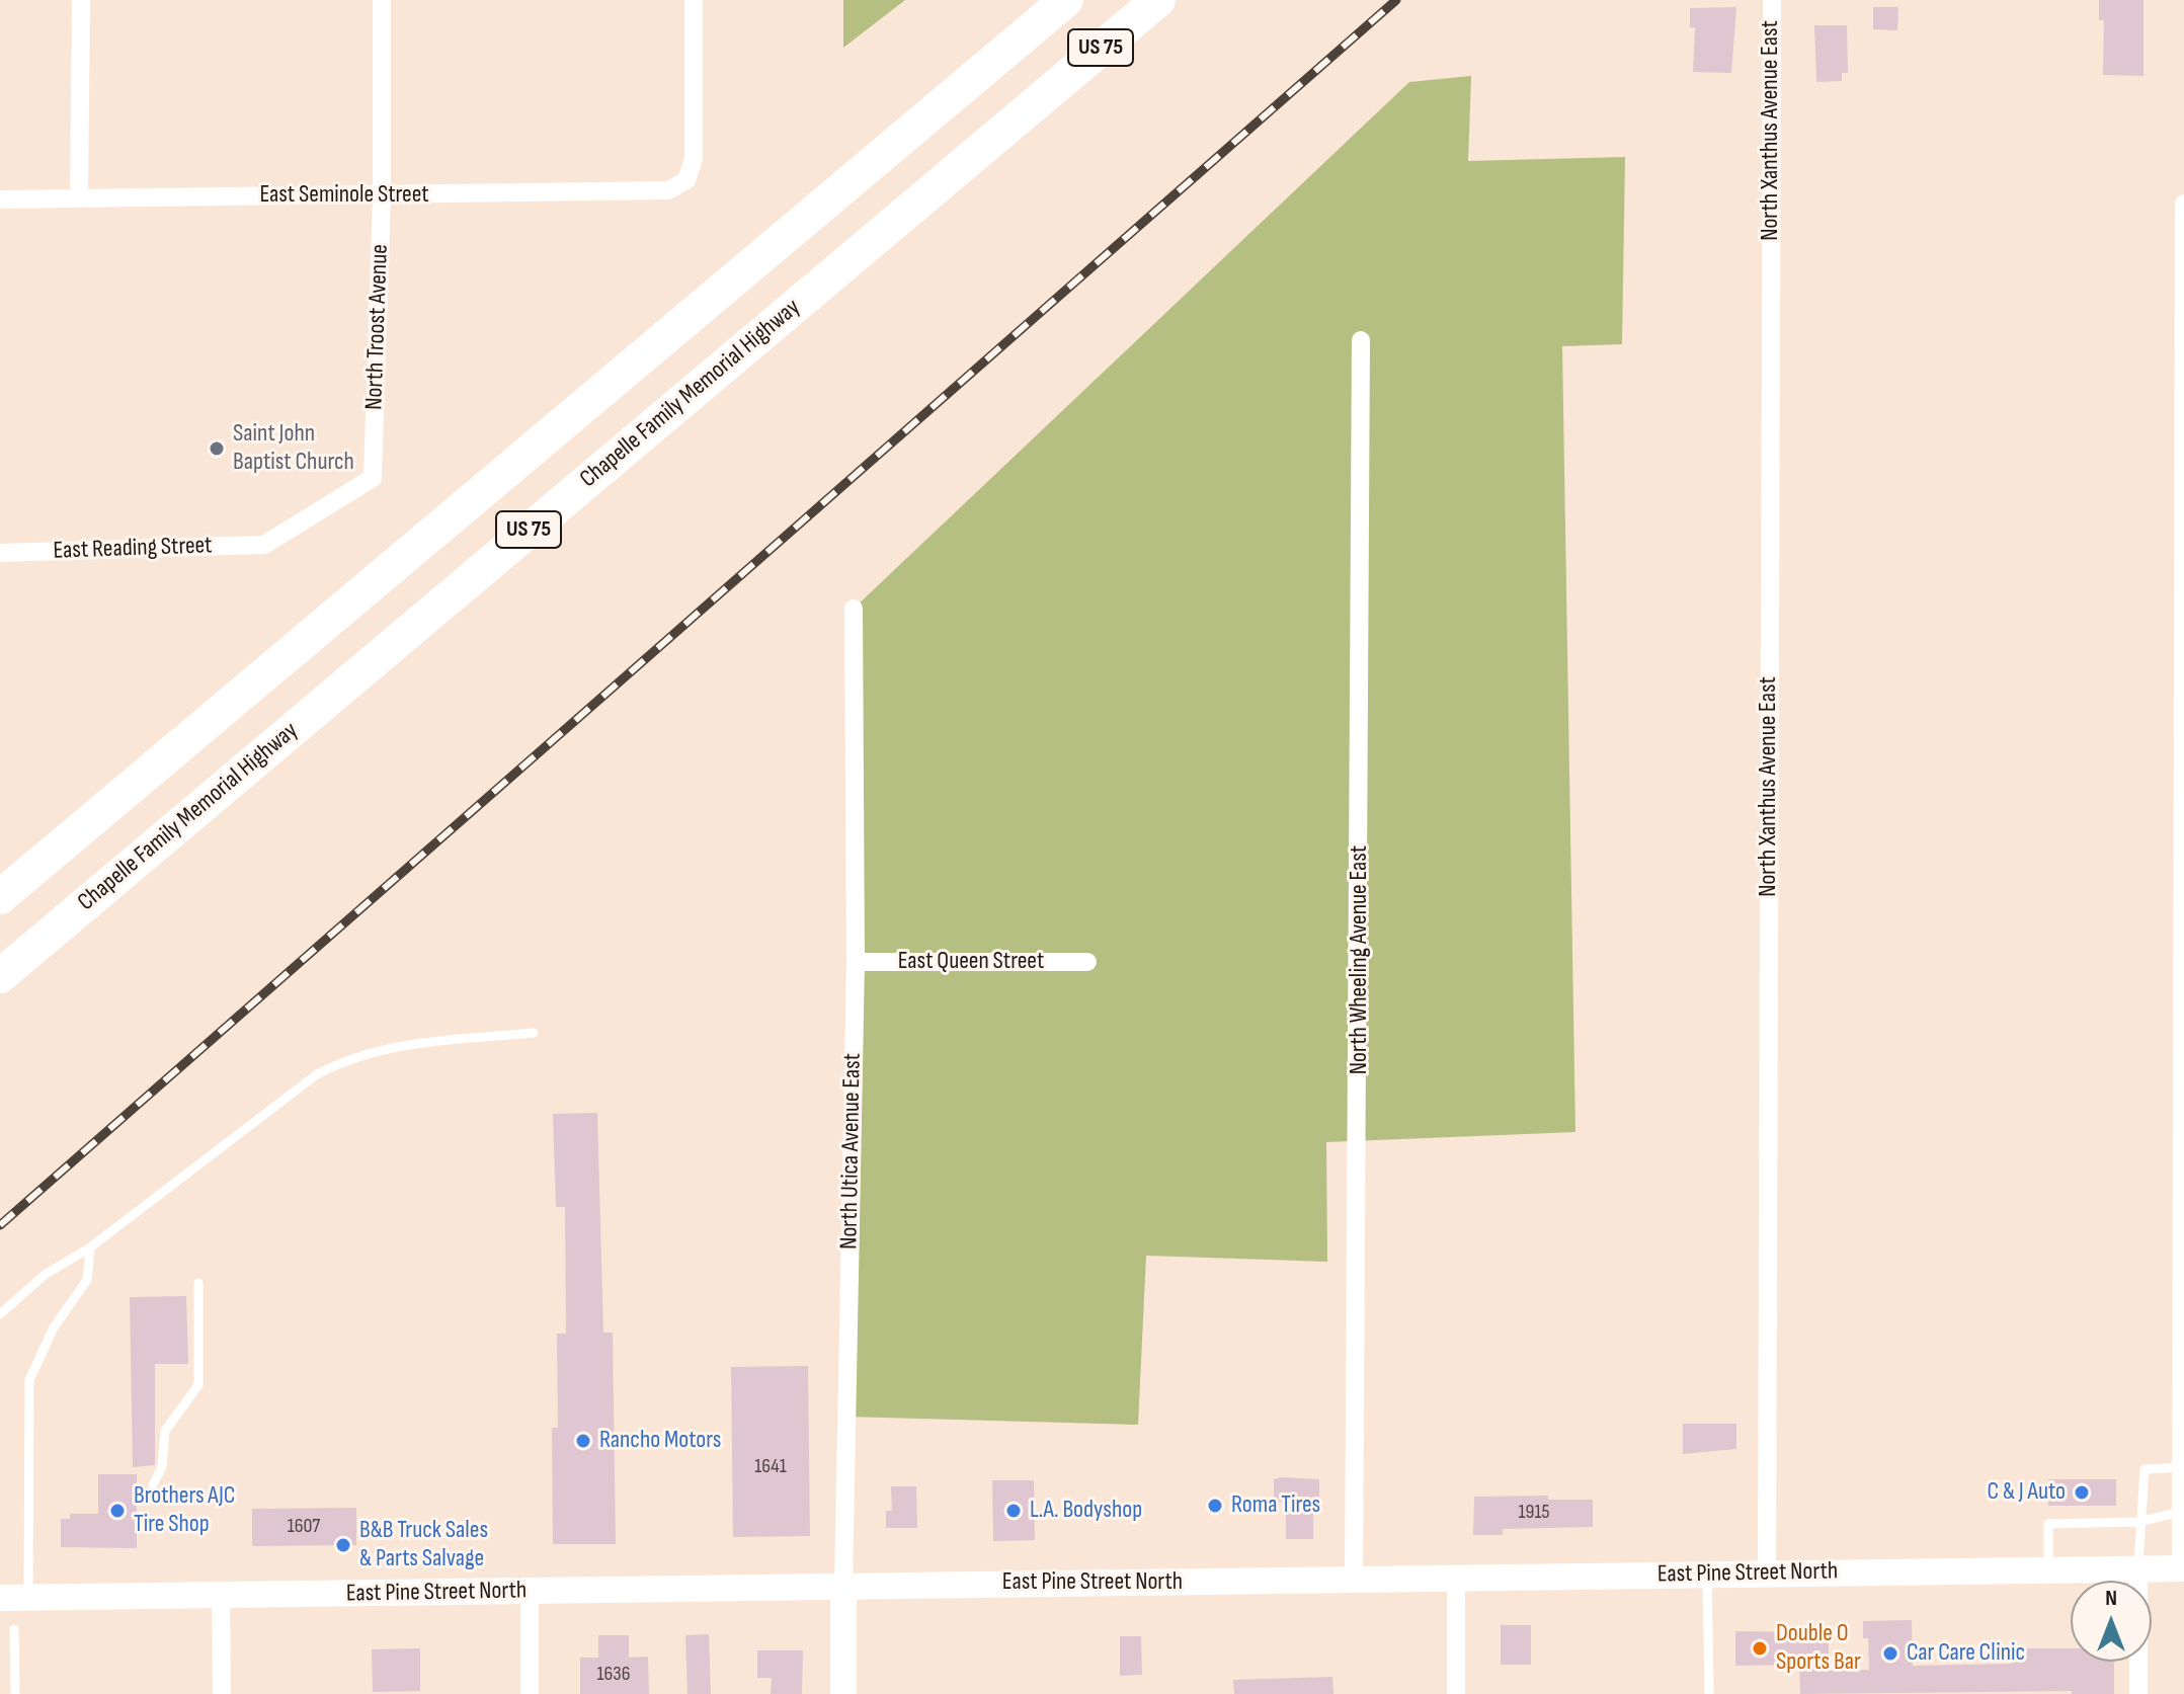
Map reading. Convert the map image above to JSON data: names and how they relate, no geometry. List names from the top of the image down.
{
  "streets": {
    "highway": ["US 75", "Chapelle Family Memorial Highway"],
    "main road": ["North Utica Avenue East", "East Pine Street North"],
    "street": [
      "North Xanthus Avenue East",
      "East Seminole Street",
      "North Troost Avenue",
      "East Reading Street",
      "North Wheeling Avenue East",
      "East Queen Street"
    ]
  },
  "crossings": [
    ["North Xanthus Avenue East", "East Pine Street North"],
    ["East Seminole Street", "North Troost Avenue"],
    ["North Troost Avenue", "East Reading Street"],
    ["North Wheeling Avenue East", "East Pine Street North"],
    ["East Queen Street", "North Utica Avenue East"],
    ["North Utica Avenue East", "East Pine Street North"]
  ],
  "places": [
    "Saint John Baptist Church",
    "Rancho Motors",
    "C & J Auto",
    "Roma Tires",
    "Brothers AJC Tire Shop",
    "L.A. Bodyshop",
    "B&B Truck Sales & Parts Salvage",
    "Double O Sports Bar",
    "Car Care Clinic"
  ],
  "house_numbers": [
    "1641",
    "1915",
    "1607",
    "1636"
  ],
  "north": "top"
}
